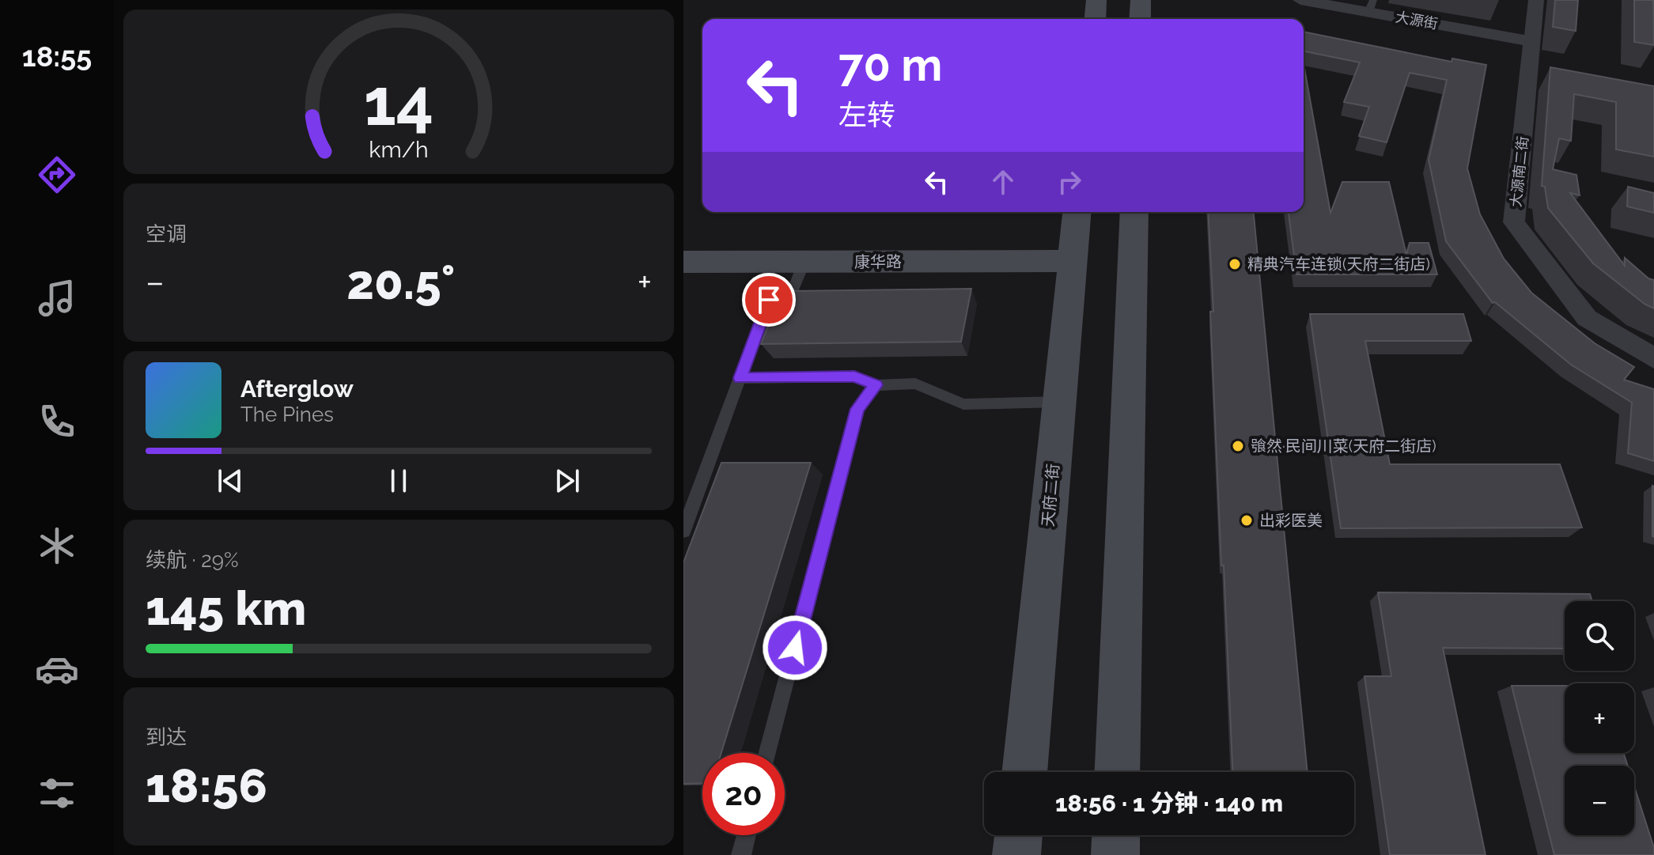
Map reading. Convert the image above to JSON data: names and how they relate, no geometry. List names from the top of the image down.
{
  "streets": {
    "main road": ["康华路", "天府二街"],
    "street": ["大源街", "大源南二街"]
  },
  "crossings": [
    ["大源街", "大源南二街"],
    ["康华路", "天府二街"]
  ],
  "places": ["精典汽车连锁(天府二街店)", "飸然·民间川菜(天府二街店)", "出彩医美"],
  "page": {
    "tabs": "18:55",
    "turn": ["70 m", "左转"],
    "tile": [
      "空调",
      ["续航 · 29%", "145 km"],
      ["到达", "18:56"]
    ],
    "heat": ["−", "20.5°", "+"],
    "song": ["Afterglow", "The Pines"],
    "map_buttons": ["+", "−"],
    "limit": "20",
    "trip": "18:56 · 1 分钟 · 140 m",
    "gauge": ["14", "km/h"]
  }
}
